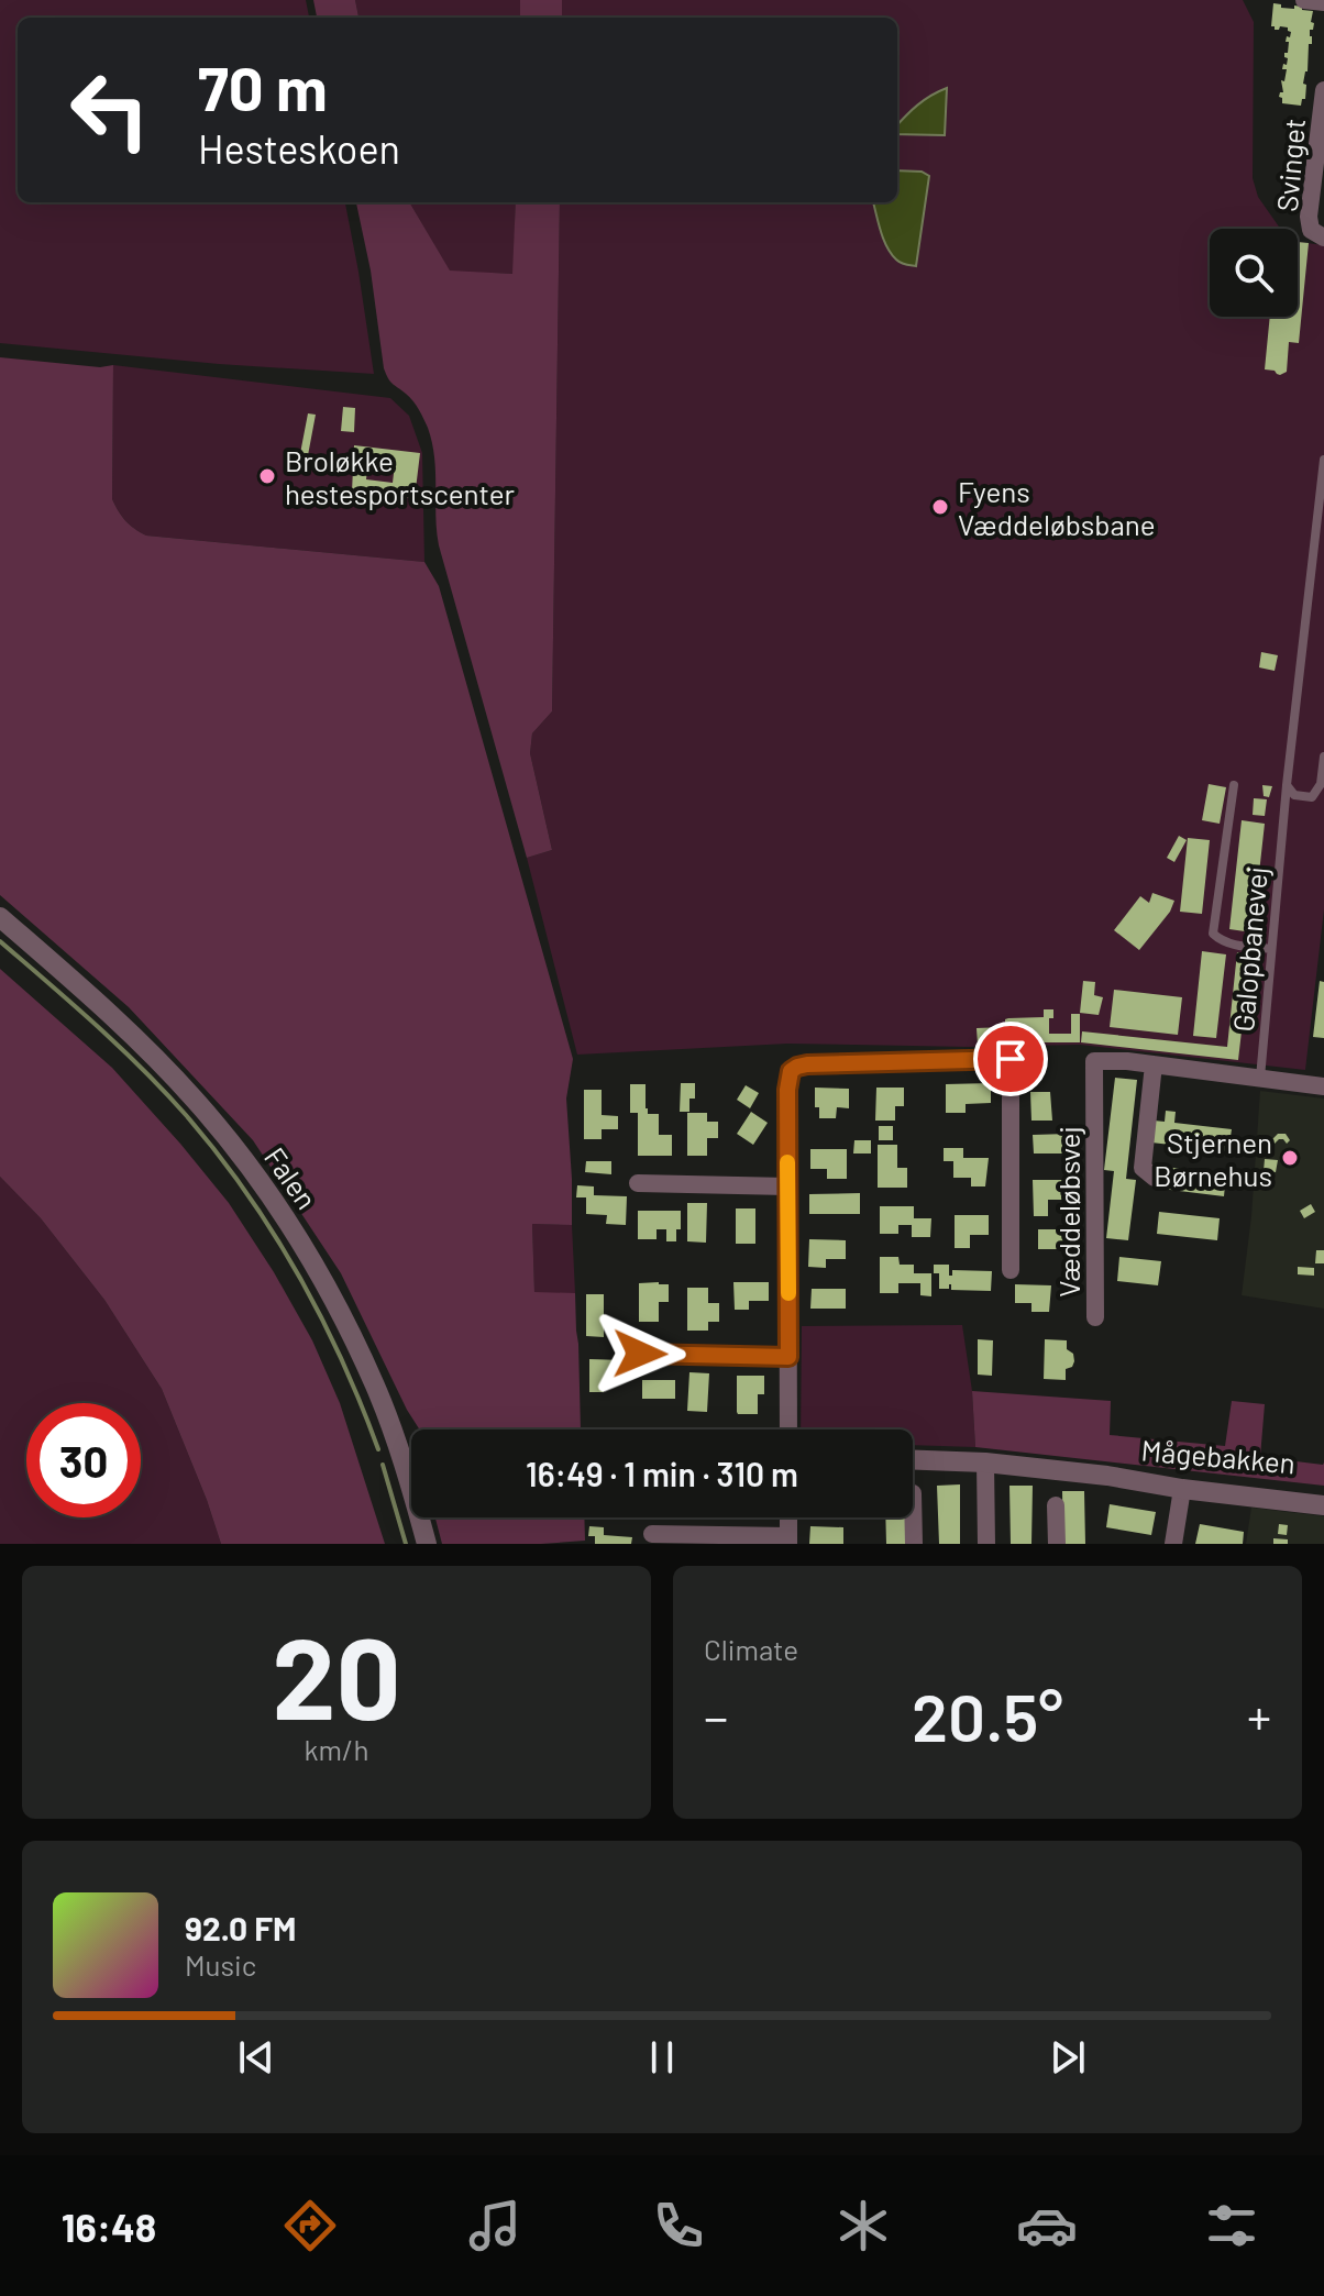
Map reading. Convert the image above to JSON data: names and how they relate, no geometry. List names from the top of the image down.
{
  "streets": {
    "street": [
      "Svinget",
      "Falen",
      "Væddeløbsvej",
      "Mågebakken"
    ],
    "lane": ["Galopbanevej"]
  },
  "crossings": [
    ["Galopbanevej", "Væddeløbsvej"]
  ],
  "places": ["Broløkke hestesportscenter", "Fyens Væddeløbsbane", "Stjernen Børnehus"],
  "page": {
    "turn": ["70 m", "Hesteskoen"],
    "limit": "30",
    "trip": "16:49 · 1 min · 310 m",
    "tile": [
      ["20", "km/h"],
      "Climate"
    ],
    "heat": ["−", "20.5°", "+"],
    "song": ["92.0 FM", "Music"],
    "tabs": "16:48"
  }
}
